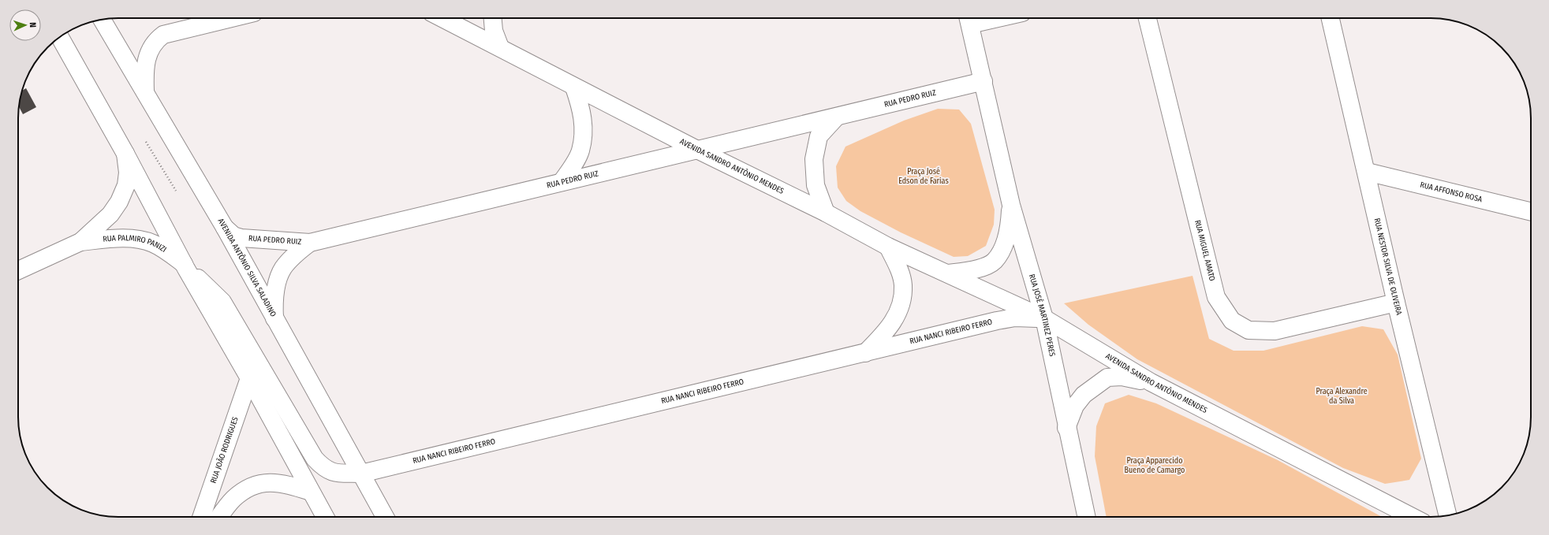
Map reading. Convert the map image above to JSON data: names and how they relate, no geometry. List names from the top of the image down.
{
  "streets": {
    "street": [
      "RUA PEDRO RUIZ",
      "AVENIDA SANDRO ANTÔNIO MENDES",
      "RUA AFFONSO ROSA",
      "RUA PALMIRO PANIZI",
      "RUA MIGUEL AMATO",
      "RUA NESTOR SILVA DE OLIVEIRA",
      "AVENIDA ANTÔNIO SILVA SALADINO",
      "RUA JOSÉ MARTINEZ PERES",
      "RUA NANCI RIBEIRO FERRO",
      "RUA JOÃO RODRIGUES"
    ]
  },
  "crossings": [
    ["RUA PEDRO RUIZ", "AVENIDA SANDRO ANTÔNIO MENDES"],
    ["RUA PEDRO RUIZ", "AVENIDA ANTÔNIO SILVA SALADINO"],
    ["RUA PEDRO RUIZ", "RUA JOSÉ MARTINEZ PERES"],
    ["AVENIDA SANDRO ANTÔNIO MENDES", "RUA JOSÉ MARTINEZ PERES"],
    ["AVENIDA SANDRO ANTÔNIO MENDES", "RUA NANCI RIBEIRO FERRO"],
    ["RUA AFFONSO ROSA", "RUA NESTOR SILVA DE OLIVEIRA"],
    ["RUA PALMIRO PANIZI", "AVENIDA ANTÔNIO SILVA SALADINO"],
    ["RUA PALMIRO PANIZI", "RUA NANCI RIBEIRO FERRO"],
    ["RUA MIGUEL AMATO", "RUA NESTOR SILVA DE OLIVEIRA"],
    ["AVENIDA ANTÔNIO SILVA SALADINO", "RUA NANCI RIBEIRO FERRO"],
    ["RUA JOSÉ MARTINEZ PERES", "RUA NANCI RIBEIRO FERRO"]
  ],
  "parks": ["Praça José Edson de Farias", "Praça Alexandre da Silva", "Praça Apparecido Bueno de Camargo"],
  "north": "right"
}
